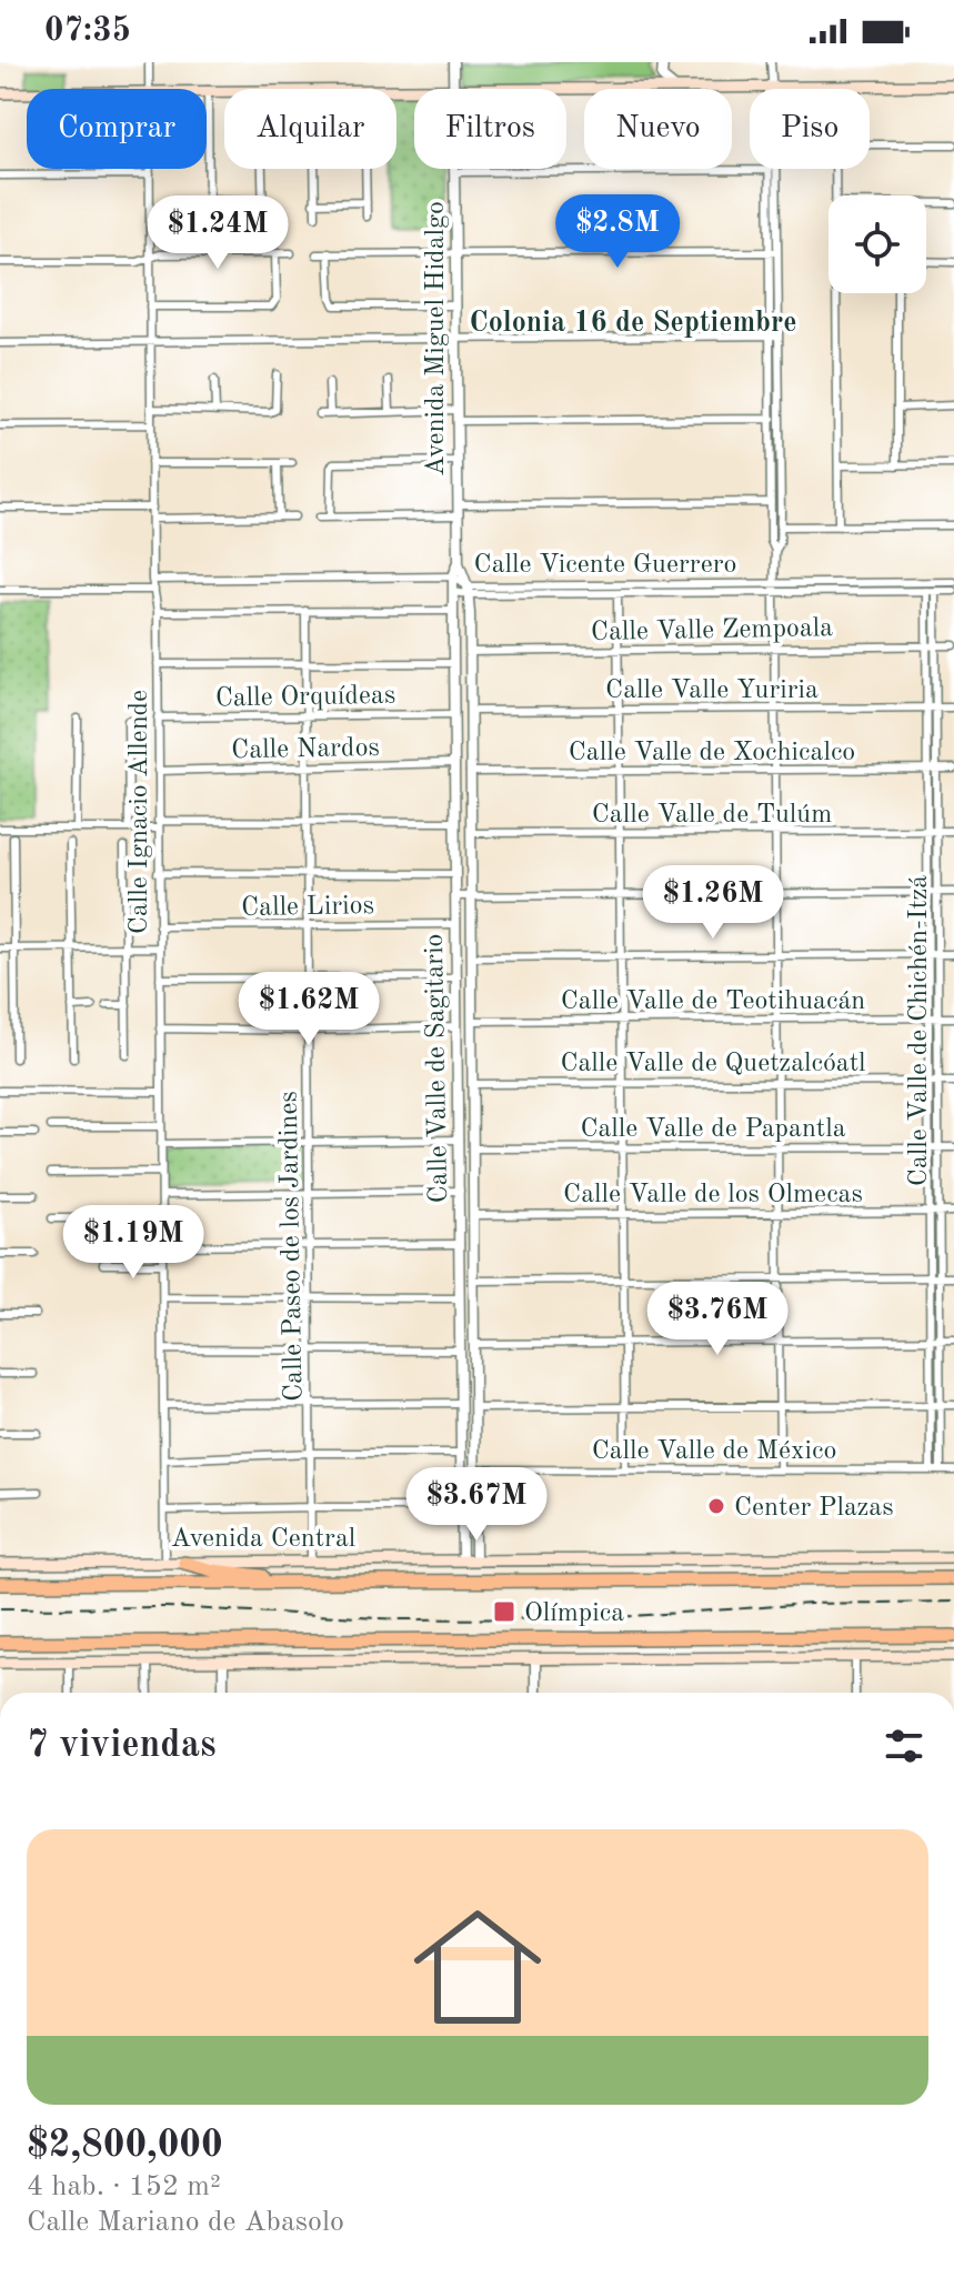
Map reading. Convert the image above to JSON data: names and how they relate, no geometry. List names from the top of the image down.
{
  "streets": {
    "highway": ["Avenida Central"],
    "street": [
      "Avenida Miguel Hidalgo",
      "Calle Vicente Guerrero",
      "Calle Valle Zempoala",
      "Calle Valle Yuriria",
      "Calle Orquídeas",
      "Calle Nardos",
      "Calle Valle de Xochicalco",
      "Calle Ignacio Allende",
      "Calle Valle de Tulúm",
      "Calle Lirios",
      "Calle Valle de Teotihuacán",
      "Calle Valle de Chichén-Itzá",
      "Calle Valle de Quetzalcóatl",
      "Calle Valle de Sagitario",
      "Calle Valle de Papantla",
      "Calle Valle de los Olmecas",
      "Calle Paseo de los Jardines",
      "Calle Valle de México"
    ]
  },
  "crossings": [
    ["Avenida Miguel Hidalgo", "Calle Vicente Guerrero"],
    ["Avenida Miguel Hidalgo", "Calle Valle de Sagitario"],
    ["Calle Vicente Guerrero", "Calle Ignacio Allende"],
    ["Calle Vicente Guerrero", "Calle Valle de Chichén-Itzá"],
    ["Calle Vicente Guerrero", "Calle Valle de Sagitario"],
    ["Calle Valle Zempoala", "Calle Valle de Chichén-Itzá"],
    ["Calle Valle Zempoala", "Calle Valle de Sagitario"],
    ["Calle Valle Yuriria", "Calle Valle de Chichén-Itzá"],
    ["Calle Valle Yuriria", "Calle Valle de Sagitario"],
    ["Calle Orquídeas", "Calle Ignacio Allende"],
    ["Calle Orquídeas", "Calle Valle de Sagitario"],
    ["Calle Orquídeas", "Calle Paseo de los Jardines"],
    ["Calle Nardos", "Calle Ignacio Allende"],
    ["Calle Nardos", "Calle Valle de Sagitario"],
    ["Calle Nardos", "Calle Paseo de los Jardines"],
    ["Calle Valle de Xochicalco", "Calle Valle de Chichén-Itzá"],
    ["Calle Valle de Xochicalco", "Calle Valle de Sagitario"],
    ["Calle Ignacio Allende", "Calle Lirios"],
    ["Calle Ignacio Allende", "Avenida Central"],
    ["Calle Valle de Tulúm", "Calle Valle de Chichén-Itzá"],
    ["Calle Valle de Tulúm", "Calle Valle de Sagitario"],
    ["Calle Lirios", "Calle Valle de Sagitario"],
    ["Calle Lirios", "Calle Paseo de los Jardines"],
    ["Calle Valle de Teotihuacán", "Calle Valle de Chichén-Itzá"],
    ["Calle Valle de Teotihuacán", "Calle Valle de Sagitario"],
    ["Calle Valle de Chichén-Itzá", "Calle Valle de Quetzalcóatl"],
    ["Calle Valle de Chichén-Itzá", "Calle Valle de Papantla"],
    ["Calle Valle de Chichén-Itzá", "Calle Valle de los Olmecas"],
    ["Calle Valle de Chichén-Itzá", "Calle Valle de México"],
    ["Calle Valle de Quetzalcóatl", "Calle Valle de Sagitario"],
    ["Calle Valle de Sagitario", "Calle Valle de Papantla"],
    ["Calle Valle de Sagitario", "Calle Valle de los Olmecas"],
    ["Calle Valle de Sagitario", "Calle Valle de México"],
    ["Calle Valle de Sagitario", "Avenida Central"],
    ["Calle Paseo de los Jardines", "Avenida Central"]
  ],
  "districts": ["Colonia 16 de Septiembre"],
  "places": {
    "other": ["Center Plazas"],
    "transit": ["Olímpica"]
  },
  "page": {
    "status": "07:35",
    "chip": [
      "Comprar",
      "Alquilar",
      "Filtros",
      "Nuevo",
      "Piso"
    ],
    "price": [
      "$2.8M",
      "$1.24M",
      "$1.26M",
      "$1.62M",
      "$1.19M",
      "$3.76M",
      "$3.67M"
    ],
    "heading": "7 viviendas",
    "list": [
      {
        "name": "$2,800,000",
        "note": "4 hab. · 152 m² · Calle Mariano de Abasolo"
      }
    ]
  }
}
